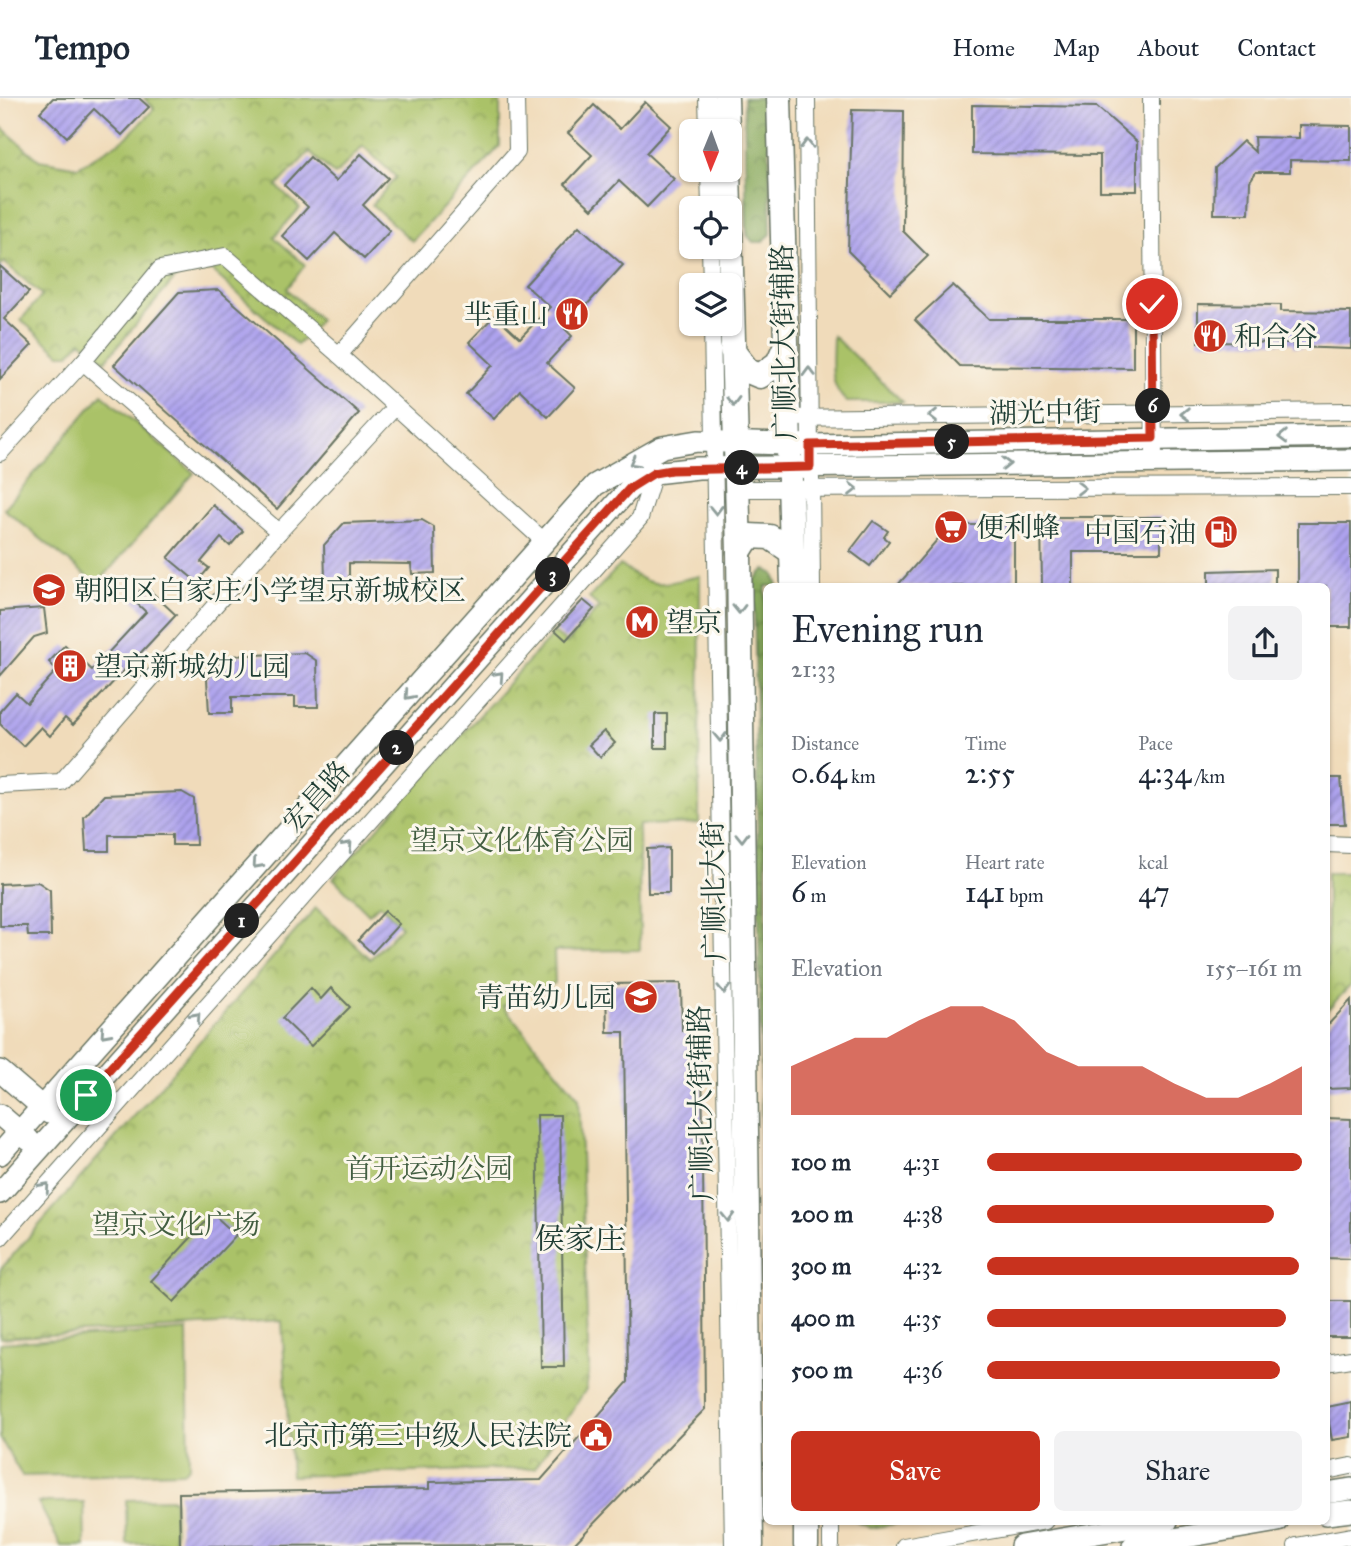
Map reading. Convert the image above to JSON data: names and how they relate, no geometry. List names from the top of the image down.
{
  "streets": {
    "main road": ["湖光中街", "宏昌路", "广顺北大街"],
    "street": ["广顺北大街辅路"]
  },
  "crossings": [
    ["广顺北大街辅路", "湖光中街"],
    ["广顺北大街辅路", "广顺北大街"],
    ["湖光中街", "宏昌路"],
    ["湖光中街", "广顺北大街"],
    ["宏昌路", "广顺北大街"]
  ],
  "one_way": ["广顺北大街"],
  "districts": ["侯家庄"],
  "parks": ["望京文化体育公园", "首开运动公园", "望京文化广场"],
  "places": {
    "restaurant": ["芈重山", "和合谷"],
    "supermarket": ["便利蜂"],
    "fuel station": ["中国石油"],
    "school or university": ["朝阳区白家庄小学望京新城校区", "青苗幼儿园"],
    "metro station": ["望京"],
    "building": ["望京新城幼儿园"],
    "public building": ["北京市第三中级人民法院"]
  },
  "north": "bottom",
  "page": {
    "header": "Tempo",
    "nav": [
      "Home",
      "Map",
      "About",
      "Contact"
    ],
    "pins": [
      "6",
      "5",
      "4",
      "3",
      "2",
      "1"
    ],
    "heading": ["Evening run", "21:33"],
    "stats": [
      ["Distance", "0.64 km"],
      ["Time", "2:55"],
      ["Pace", "4:34 /km"],
      ["Elevation", "6 m"],
      ["Heart rate", "141 bpm"],
      ["kcal", "47"]
    ],
    "chart": ["Elevation", "155–161 m"],
    "list": [
      {
        "name": "100 m",
        "note": "4:31"
      },
      {
        "name": "200 m",
        "note": "4:38"
      },
      {
        "name": "300 m",
        "note": "4:32"
      },
      {
        "name": "400 m",
        "note": "4:35"
      },
      {
        "name": "500 m",
        "note": "4:36"
      }
    ],
    "buttons": ["Save", "Share"]
  }
}
